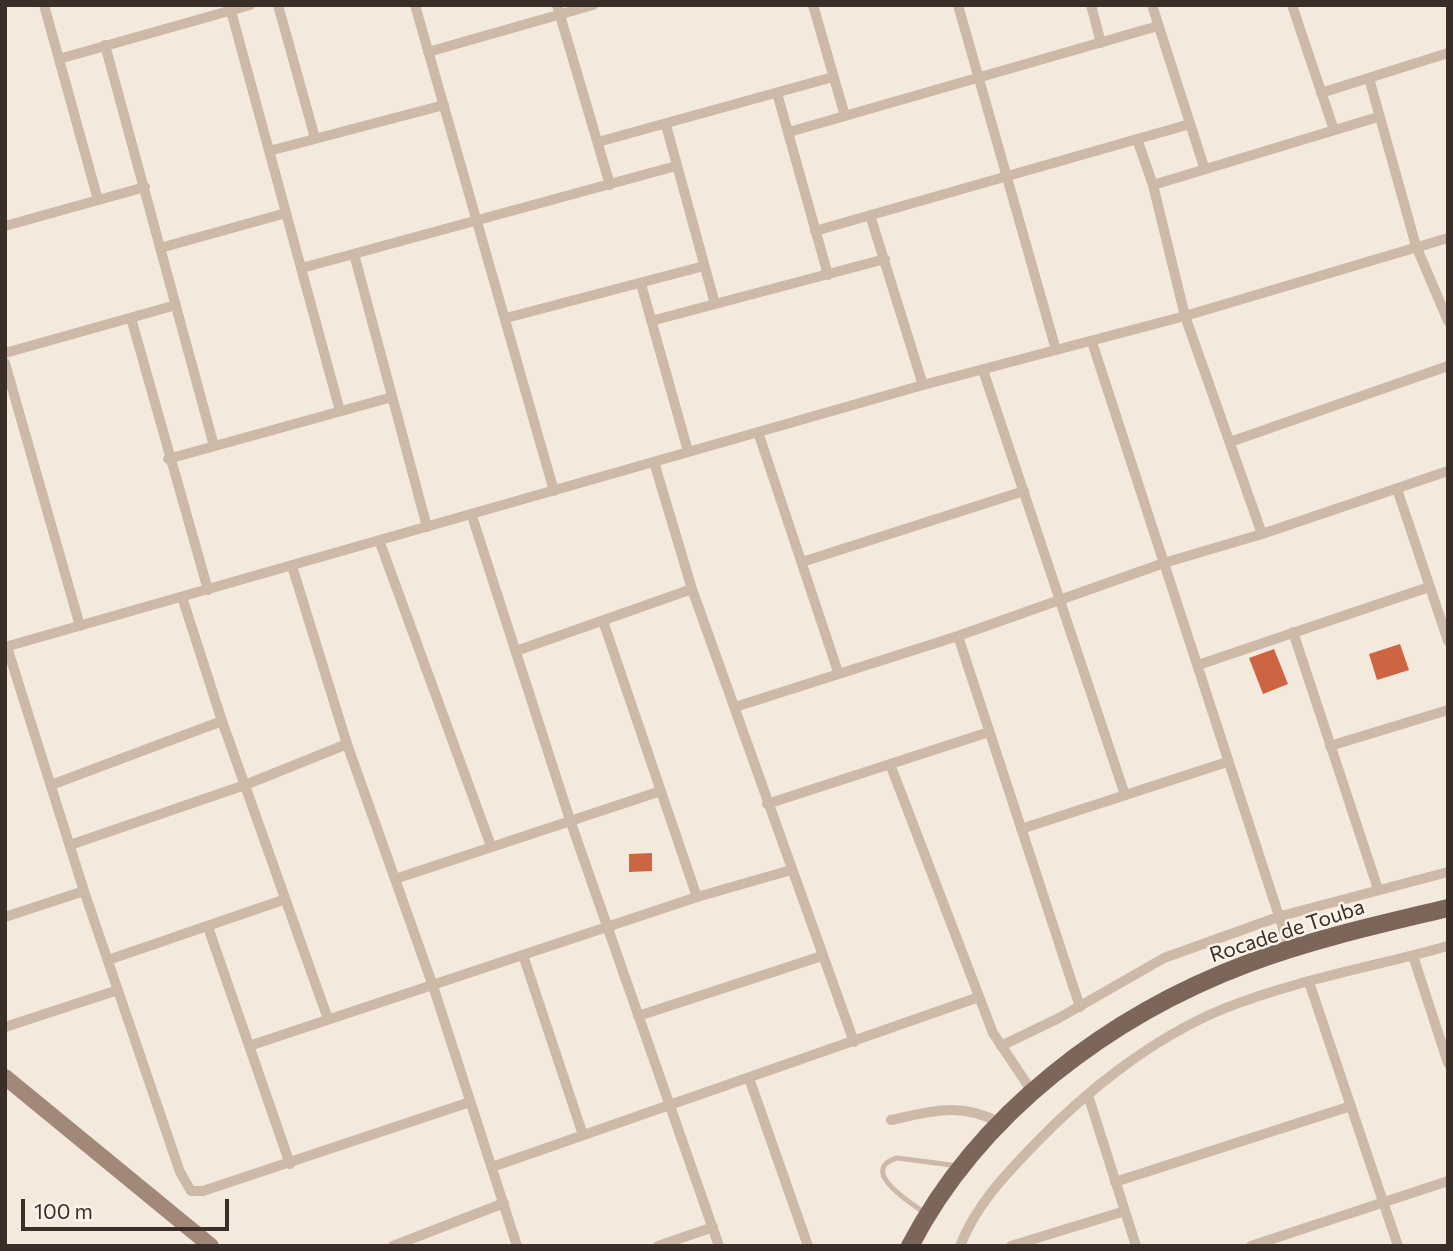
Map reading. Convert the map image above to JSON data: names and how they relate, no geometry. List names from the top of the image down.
{
  "streets": {
    "main road": ["Rocade de Touba"]
  },
  "scale_bar": "100 m"
}
